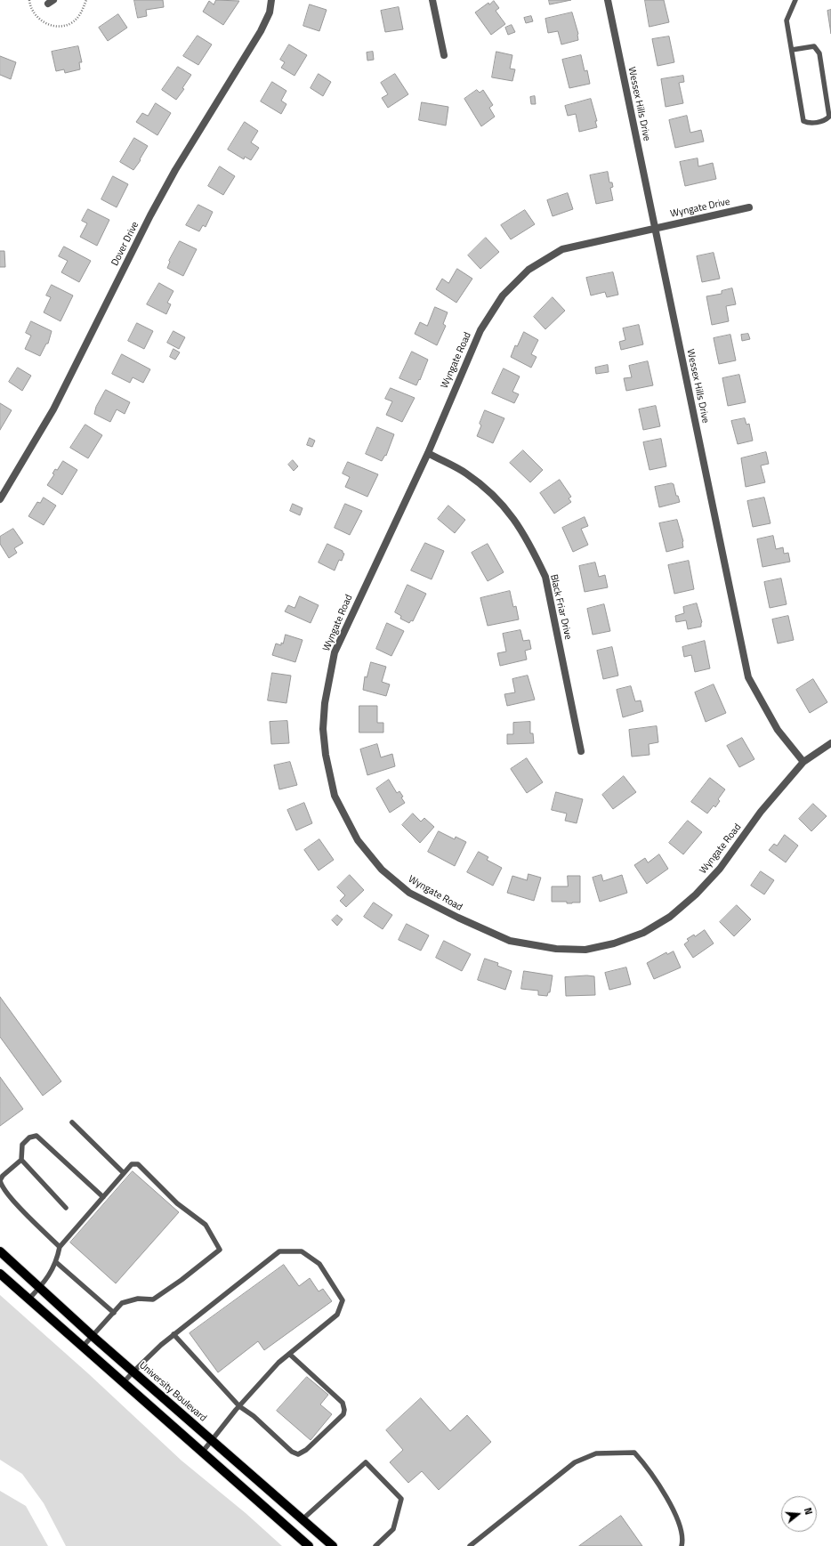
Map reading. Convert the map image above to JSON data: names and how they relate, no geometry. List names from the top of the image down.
{
  "streets": {
    "main road": ["University Boulevard"],
    "street": [
      "Wessex Hills Drive",
      "Wyngate Drive",
      "Dover Drive",
      "Wyngate Road",
      "Black Friar Drive"
    ]
  },
  "crossings": [
    ["Wessex Hills Drive", "Wyngate Drive"],
    ["Wessex Hills Drive", "Wyngate Road"],
    ["Wyngate Drive", "Wyngate Road"],
    ["Wyngate Road", "Black Friar Drive"]
  ],
  "north": "right"
}
